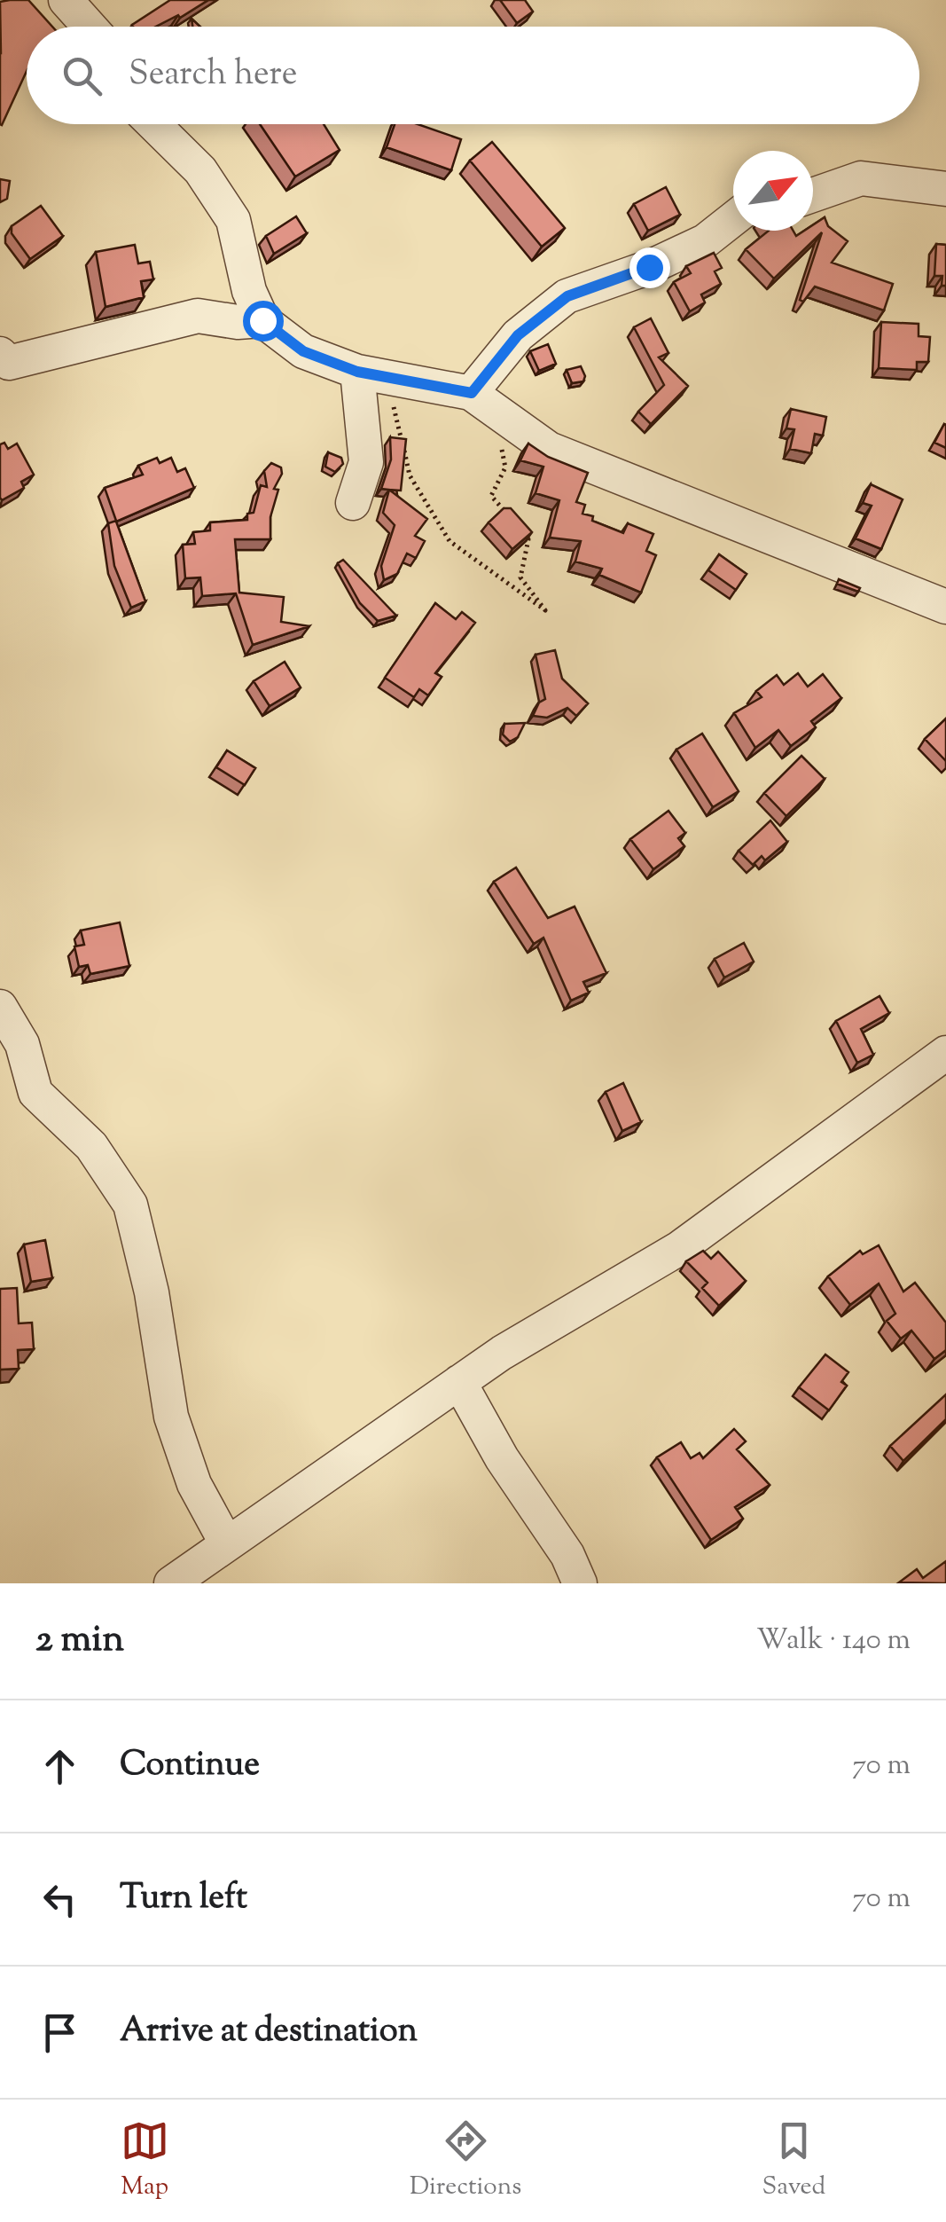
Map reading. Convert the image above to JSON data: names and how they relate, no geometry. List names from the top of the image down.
{
  "north": "top right",
  "page": {
    "search": "Search here",
    "heading": ["2 min", "Walk · 140 m"],
    "list": [
      ["Continue", "70 m"],
      ["Turn left", "70 m"],
      "Arrive at destination"
    ],
    "nav": ["Map", "Directions", "Saved"]
  }
}
